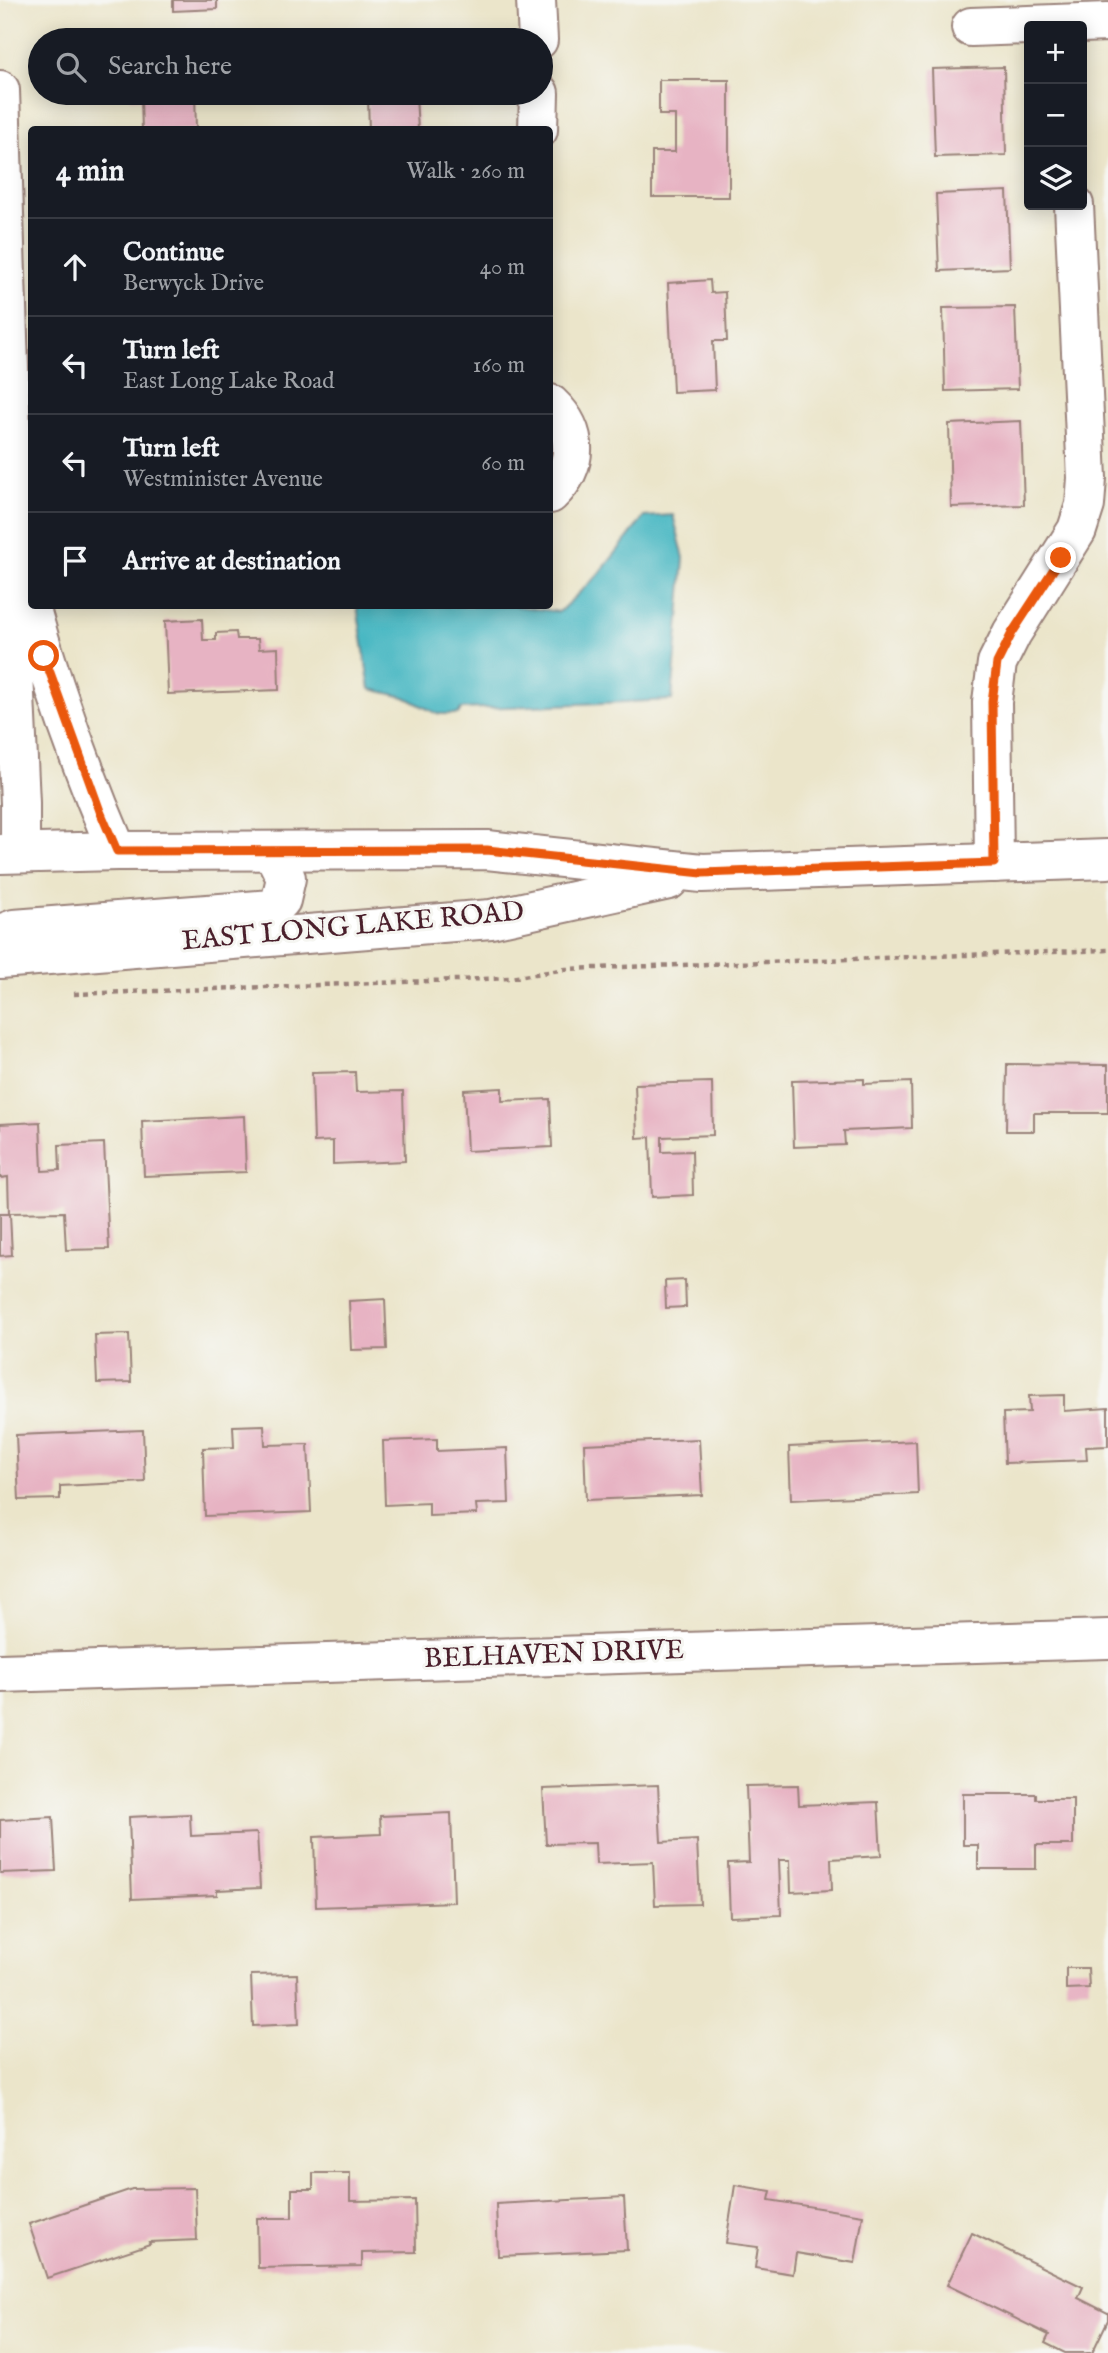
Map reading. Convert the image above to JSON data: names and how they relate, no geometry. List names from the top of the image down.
{
  "streets": {
    "street": ["EAST LONG LAKE ROAD", "BELHAVEN DRIVE"]
  },
  "page": {
    "map_buttons": ["+", "−"],
    "search": "Search here",
    "heading": ["4 min", "Walk · 260 m"],
    "list": [
      ["Continue", "Berwyck Drive", "40 m"],
      ["Turn left", "East Long Lake Road", "160 m"],
      ["Turn left", "Westminister Avenue", "60 m"],
      "Arrive at destination"
    ]
  }
}
